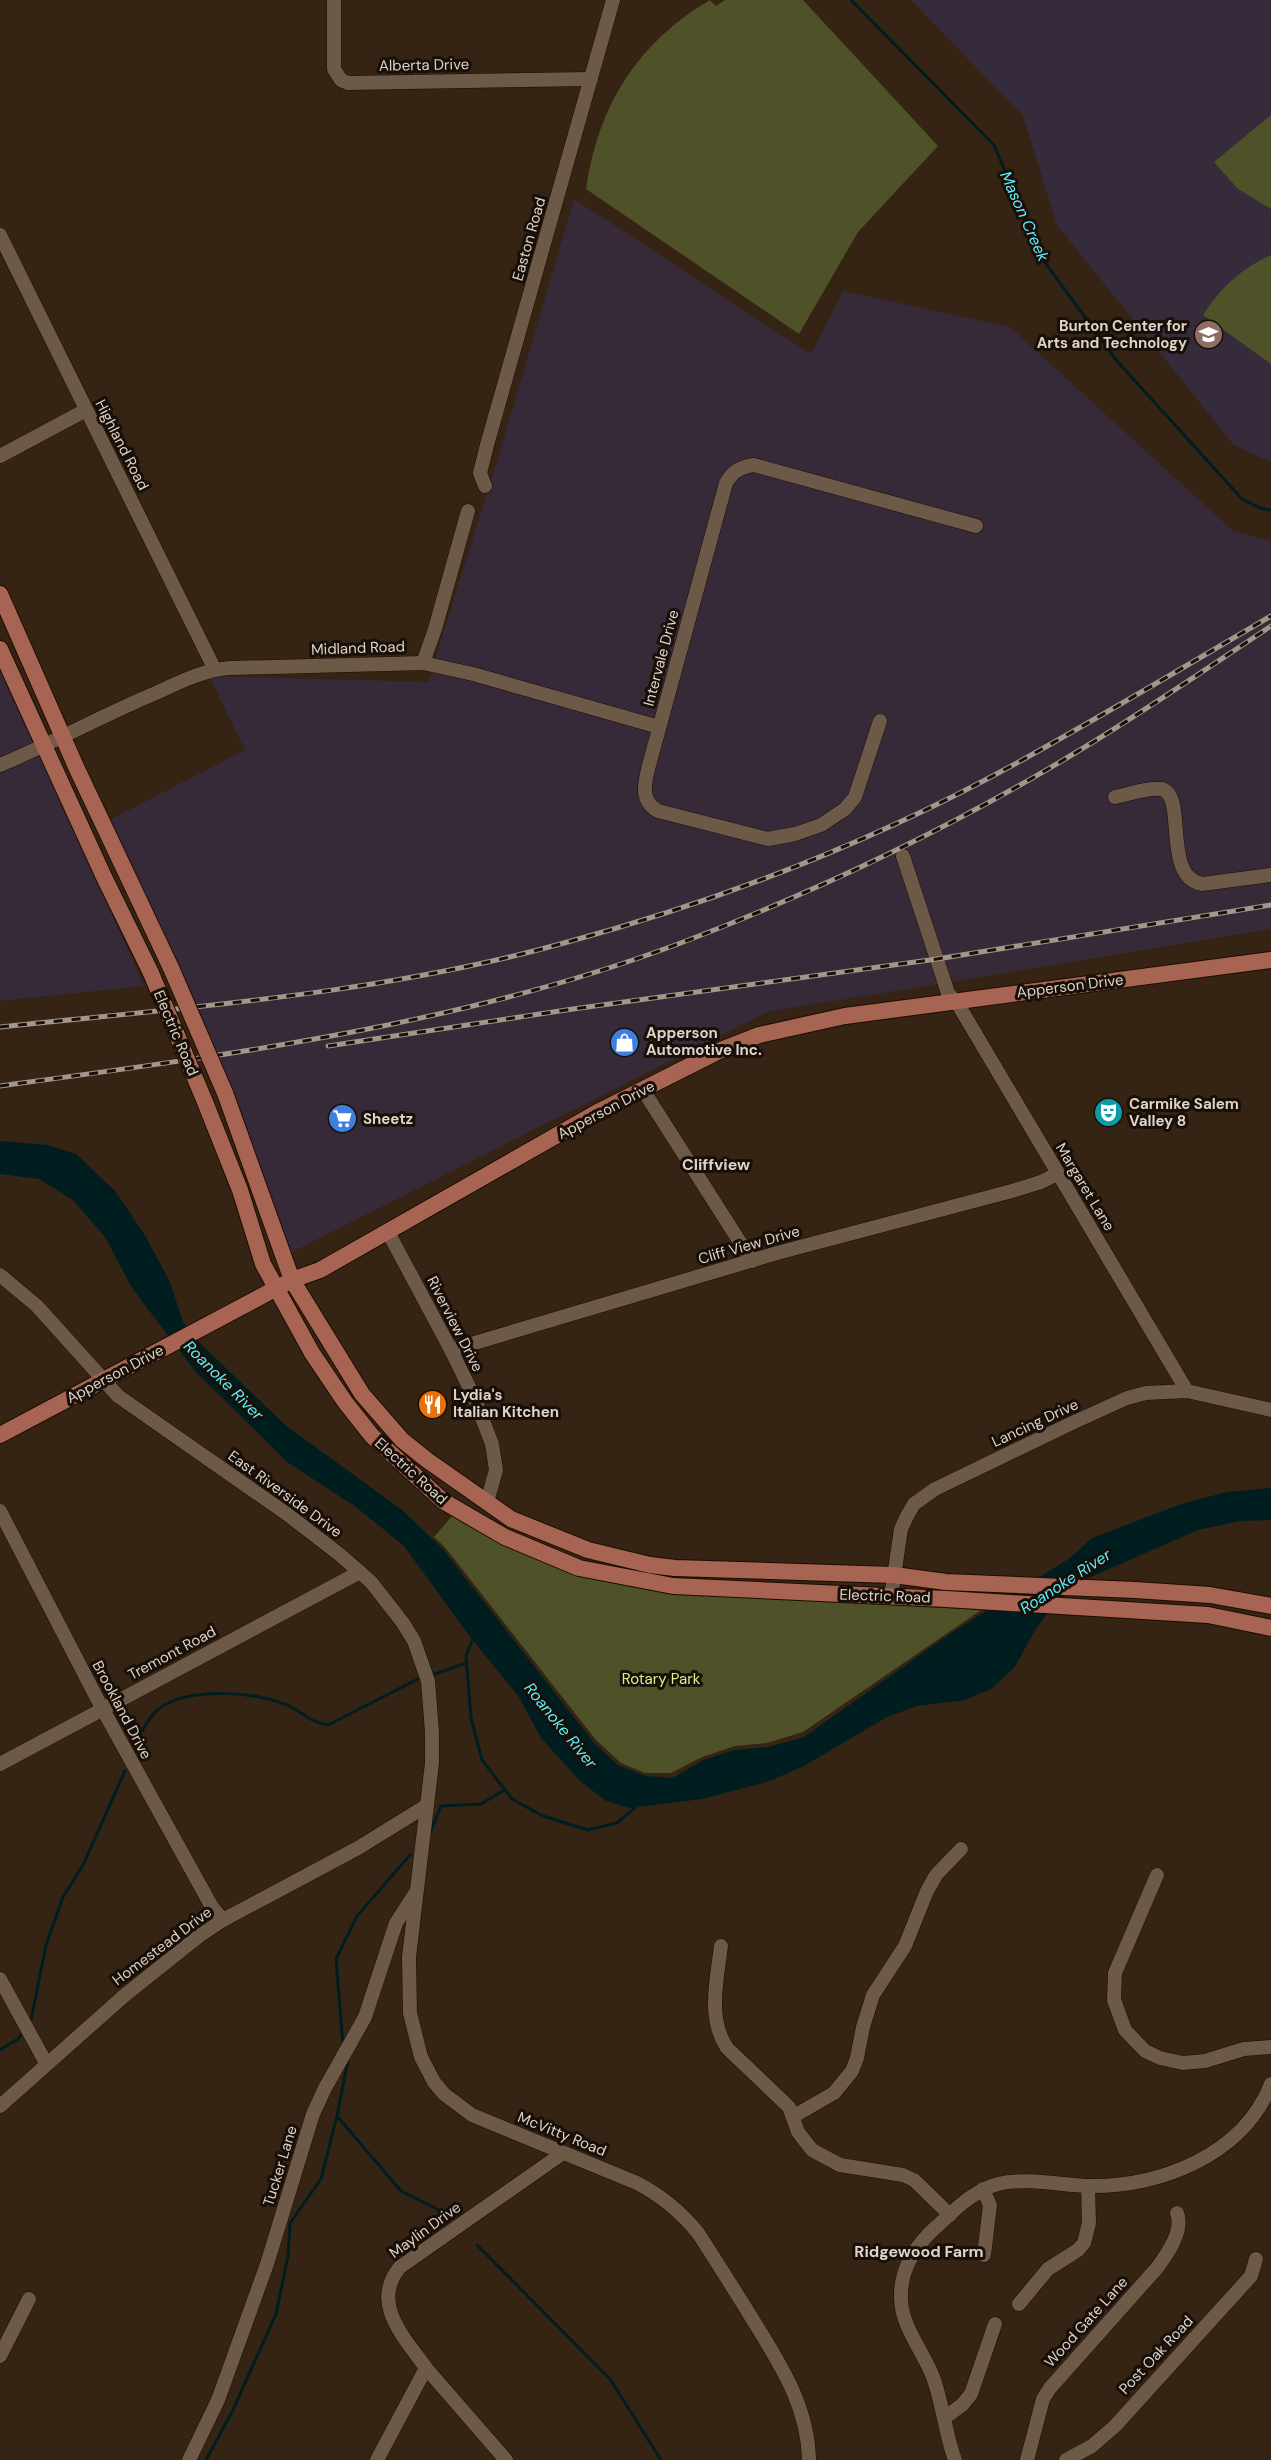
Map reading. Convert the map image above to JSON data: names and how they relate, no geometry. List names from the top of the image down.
{
  "streets": {
    "main road": ["Apperson Drive", "Electric Road"],
    "street": [
      "Alberta Drive",
      "Easton Road",
      "Highland Road",
      "Midland Road",
      "Intervale Drive",
      "Margaret Lane",
      "Cliff View Drive",
      "Riverview Drive",
      "Lancing Drive",
      "East Riverside Drive",
      "Tremont Road",
      "Brookland Drive",
      "Homestead Drive",
      "McVitty Road",
      "Tucker Lane",
      "Maylin Drive",
      "Wood Gate Lane",
      "Post Oak Road"
    ]
  },
  "crossings": [
    ["Alberta Drive", "Easton Road"],
    ["Highland Road", "Midland Road"],
    ["Midland Road", "Intervale Drive"],
    ["Midland Road", "Electric Road"],
    ["Apperson Drive", "Electric Road"],
    ["Apperson Drive", "Margaret Lane"],
    ["Apperson Drive", "Riverview Drive"],
    ["Apperson Drive", "East Riverside Drive"],
    ["Electric Road", "Riverview Drive"],
    ["Electric Road", "Lancing Drive"],
    ["Margaret Lane", "Cliff View Drive"],
    ["Margaret Lane", "Lancing Drive"],
    ["Cliff View Drive", "Riverview Drive"],
    ["East Riverside Drive", "Tremont Road"],
    ["East Riverside Drive", "Homestead Drive"],
    ["East Riverside Drive", "McVitty Road"],
    ["Tremont Road", "Brookland Drive"],
    ["Brookland Drive", "Homestead Drive"],
    ["Homestead Drive", "McVitty Road"],
    ["McVitty Road", "Tucker Lane"],
    ["McVitty Road", "Maylin Drive"]
  ],
  "districts": ["Cliffview", "Ridgewood Farm"],
  "water": ["Mason Creek", "Roanoke River"],
  "parks": ["Rotary Park"],
  "places": {
    "school or university": ["Burton Center for Arts and Technology"],
    "shop": ["Apperson Automotive Inc."],
    "theatre": ["Carmike Salem Valley 8"],
    "supermarket": ["Sheetz"],
    "restaurant": ["Lydia's Italian Kitchen"]
  }
}
